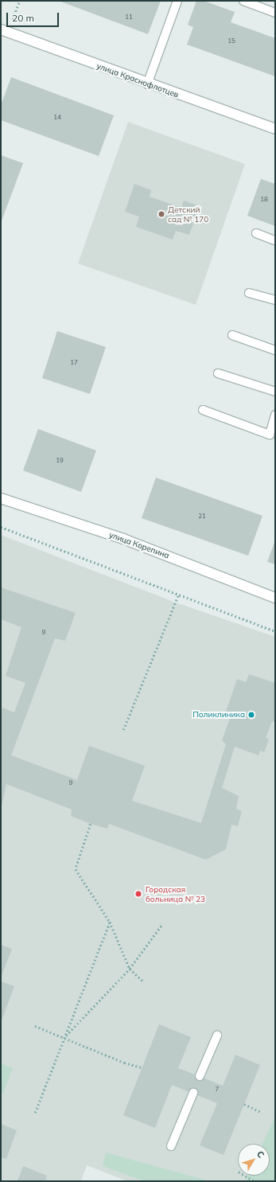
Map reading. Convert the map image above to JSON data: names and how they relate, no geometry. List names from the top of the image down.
{
  "streets": {
    "street": ["улица Краснофлотцев", "улица Корепина"]
  },
  "places": ["Детский сад № 170", "Поликлиника", "Городская больница № 23"],
  "house_numbers": [
    "11",
    "15",
    "14",
    "18",
    "17",
    "19",
    "21",
    "9",
    "9",
    "7"
  ],
  "scale_bar": "20 m",
  "north": "top right"
}
